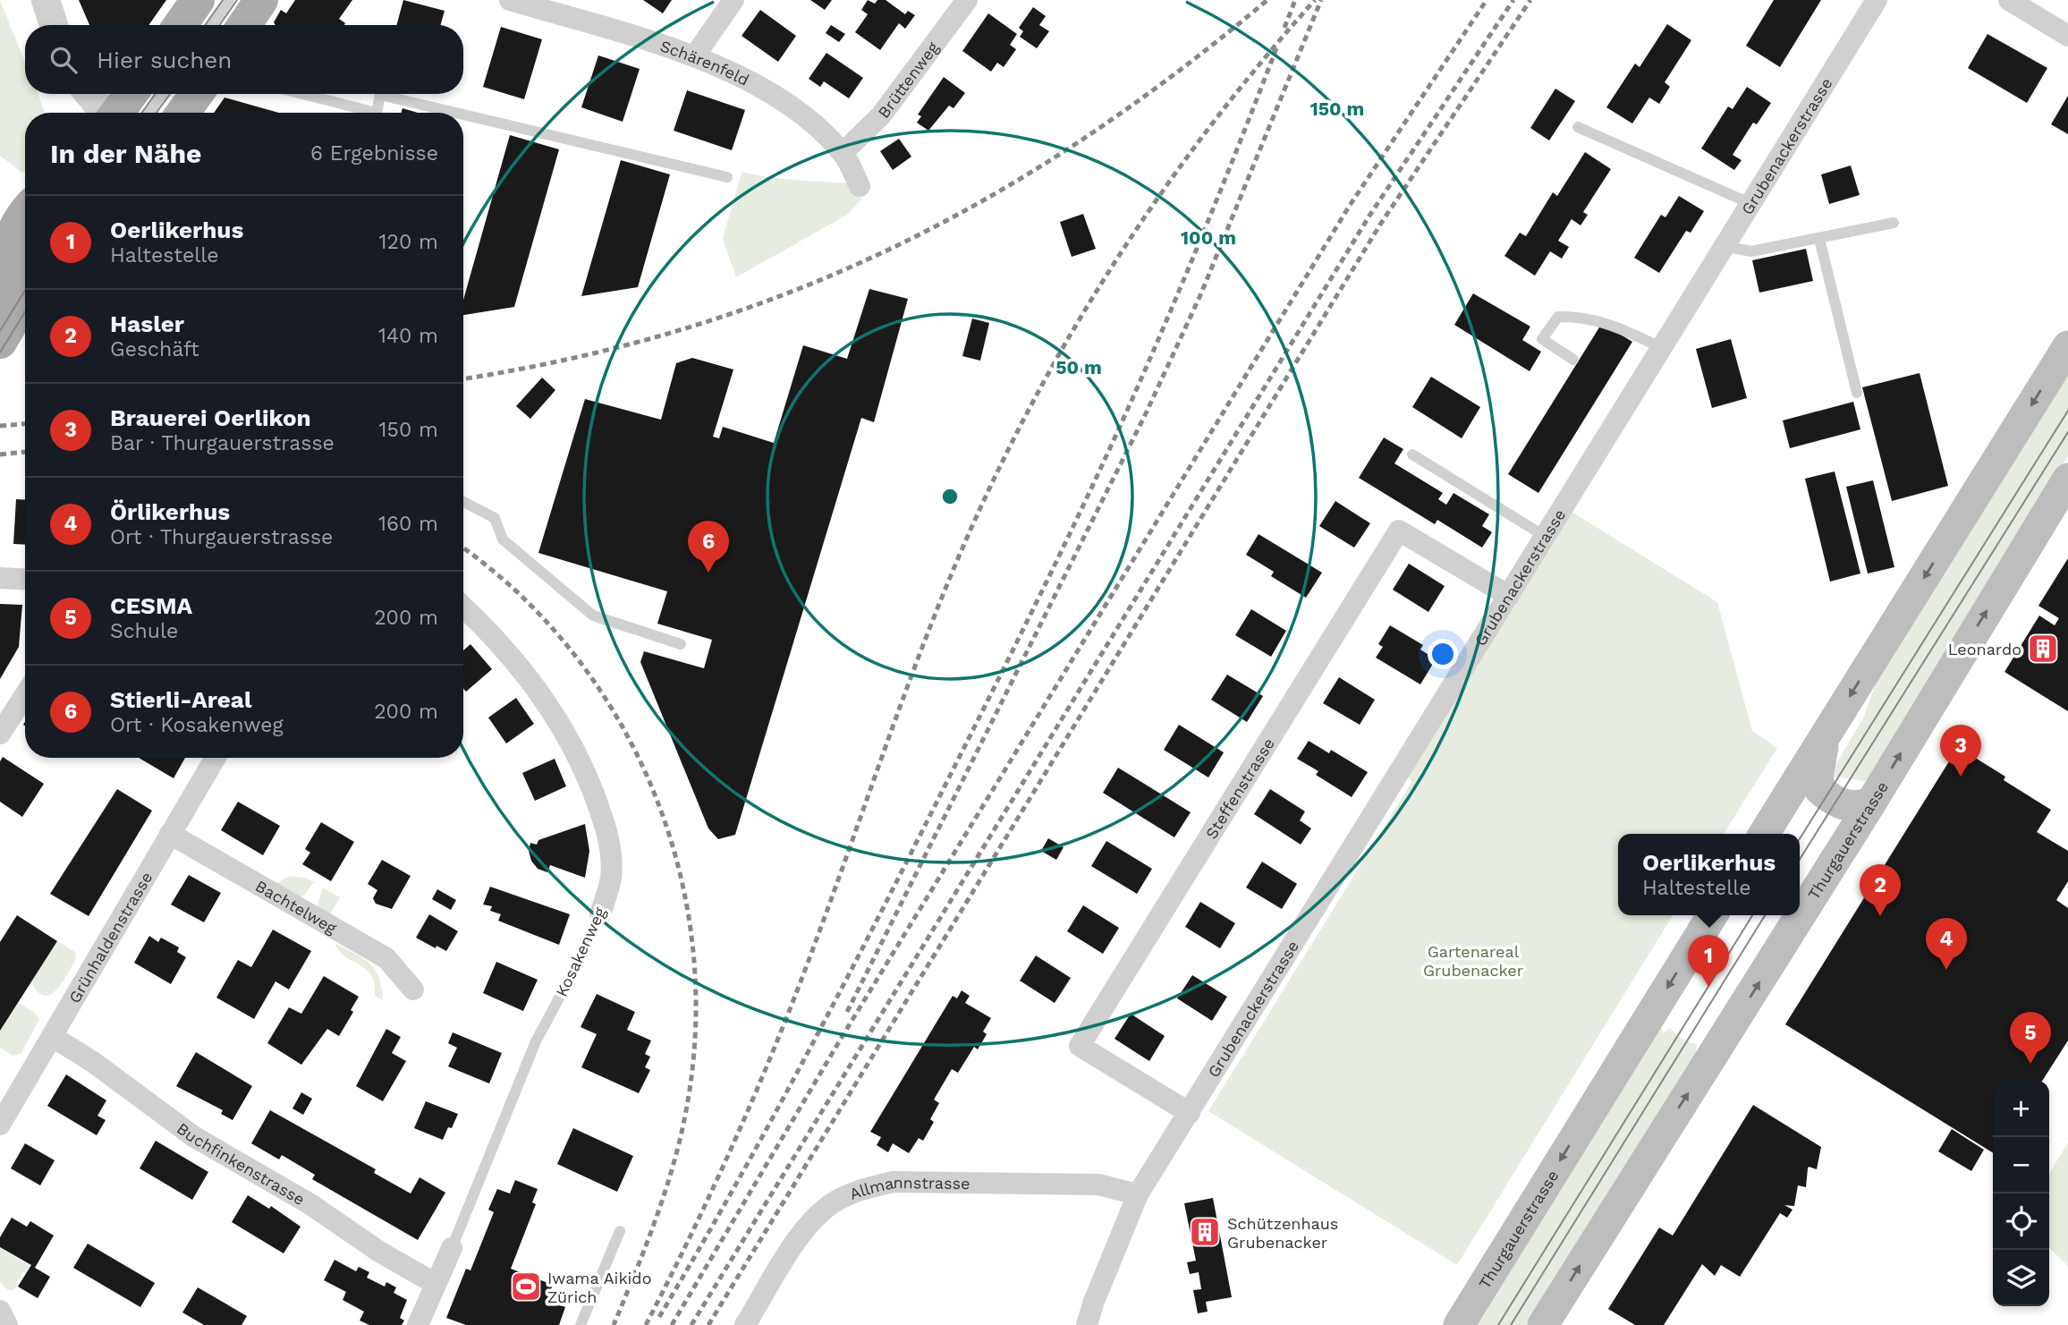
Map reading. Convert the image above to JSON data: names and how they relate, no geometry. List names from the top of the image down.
{
  "streets": {
    "main road": ["Thurgauerstrasse"],
    "street": [
      "Schärenfeld",
      "Brüttenweg",
      "Grubenackerstrasse",
      "Steffenstrasse",
      "Bachtelweg",
      "Grünhaldenstrasse",
      "Kosakenweg",
      "Buchfinkenstrasse",
      "Allmannstrasse"
    ]
  },
  "crossings": [
    ["Schärenfeld", "Brüttenweg"],
    ["Grubenackerstrasse", "Steffenstrasse"],
    ["Grubenackerstrasse", "Allmannstrasse"],
    ["Bachtelweg", "Grünhaldenstrasse"],
    ["Grünhaldenstrasse", "Buchfinkenstrasse"],
    ["Kosakenweg", "Buchfinkenstrasse"]
  ],
  "parks": ["Gartenareal Grubenacker"],
  "places": {
    "building": ["Leonardo", "Schützenhaus Grubenacker"],
    "sports": ["Iwama Aikido Zürich"]
  },
  "page": {
    "search": "Hier suchen",
    "heading": ["In der Nähe", "6 Ergebnisse"],
    "list": [
      {
        "mark": "1",
        "name": "Oerlikerhus",
        "note": "Haltestelle",
        "value": "120 m"
      },
      {
        "mark": "2",
        "name": "Hasler",
        "note": "Geschäft",
        "value": "140 m"
      },
      {
        "mark": "3",
        "name": "Brauerei Oerlikon",
        "note": "Bar · Thurgauerstrasse",
        "value": "150 m"
      },
      {
        "mark": "4",
        "name": "Örlikerhus",
        "note": "Ort · Thurgauerstrasse",
        "value": "160 m"
      },
      {
        "mark": "5",
        "name": "CESMA",
        "note": "Schule",
        "value": "200 m"
      },
      {
        "mark": "6",
        "name": "Stierli-Areal",
        "note": "Ort · Kosakenweg",
        "value": "200 m"
      }
    ],
    "pins": [
      "6",
      "3",
      "2",
      "4",
      "1",
      "5"
    ],
    "popup": ["Oerlikerhus", "Haltestelle"],
    "map_buttons": ["+", "−"]
  },
  "rings": ["150 m", "100 m", "50 m"]
}
